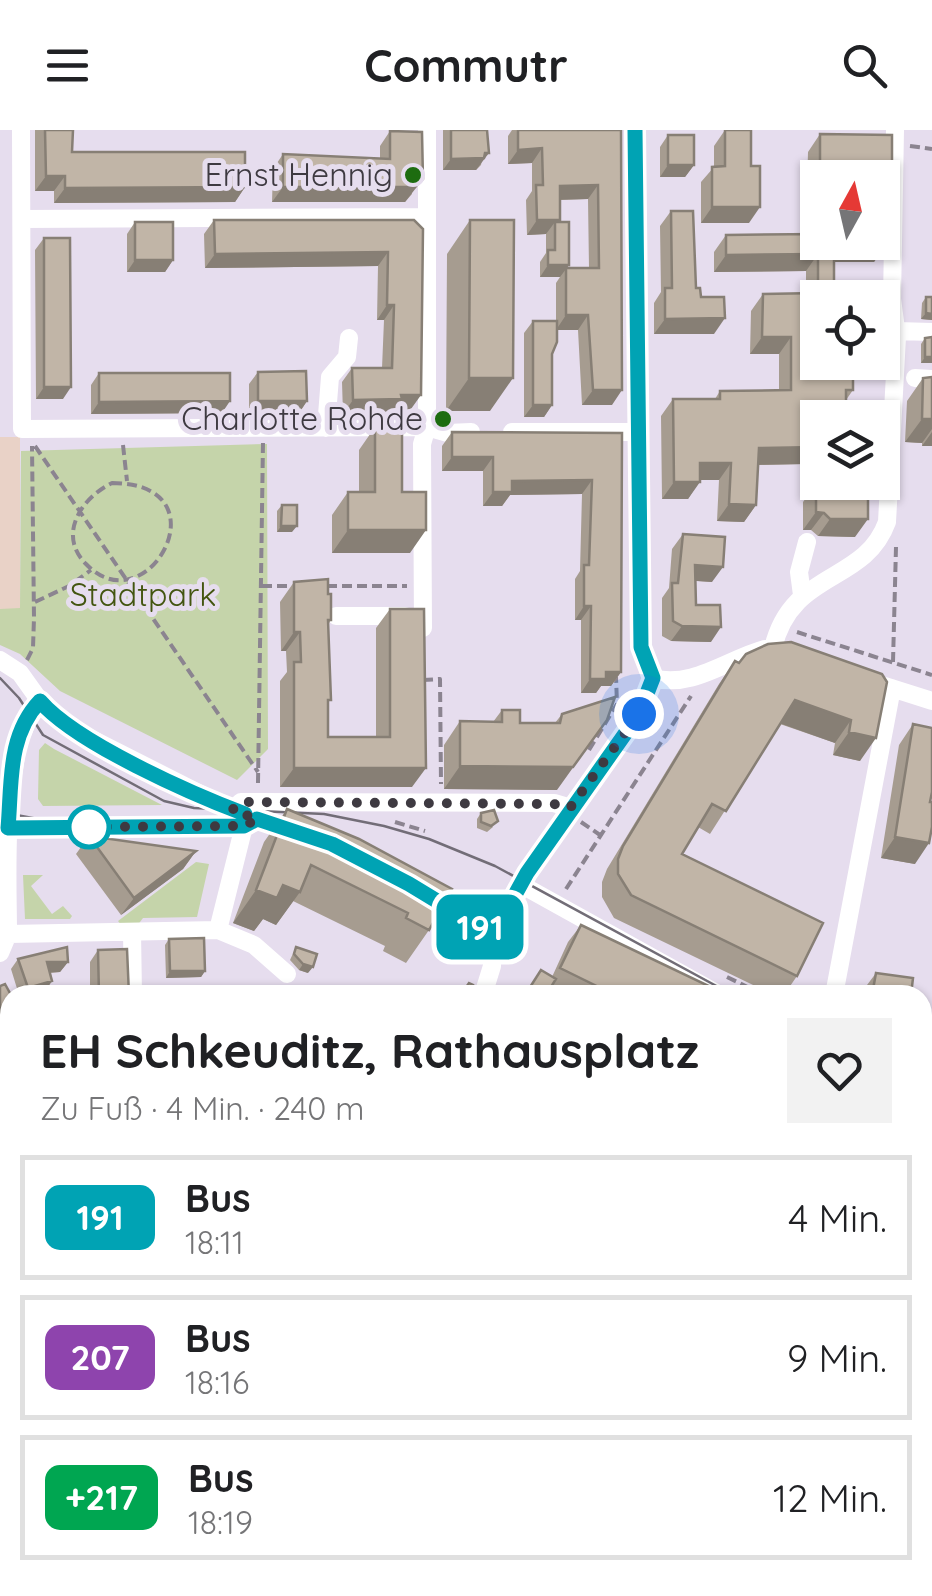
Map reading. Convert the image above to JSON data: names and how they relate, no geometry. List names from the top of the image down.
{
  "parks": ["Stadtpark"],
  "places": ["Ernst Hennig", "Charlotte Rohde"],
  "lines": ["bus line 191"],
  "north": "top",
  "page": {
    "header": "Commutr",
    "on_map": "191",
    "heading": ["EH Schkeuditz, Rathausplatz", "Zu Fuß · 4 Min. · 240 m"],
    "list": [
      {
        "mark": "191",
        "name": "Bus",
        "note": "18:11",
        "value": "4 Min."
      },
      {
        "mark": "207",
        "name": "Bus",
        "note": "18:16",
        "value": "9 Min."
      },
      {
        "mark": "+217",
        "name": "Bus",
        "note": "18:19",
        "value": "12 Min."
      }
    ]
  }
}
